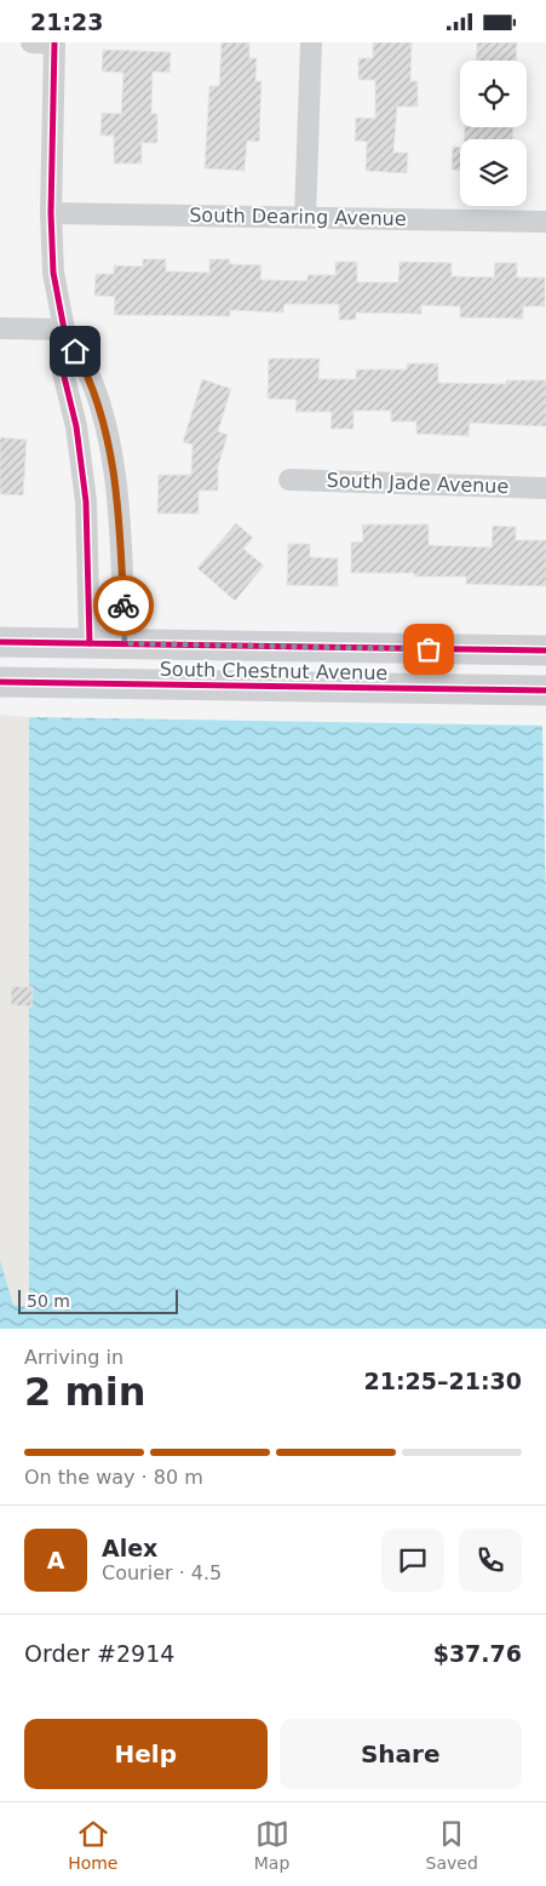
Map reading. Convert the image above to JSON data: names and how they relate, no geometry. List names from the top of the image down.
{
  "streets": {
    "main road": ["South Chestnut Avenue"],
    "street": ["South Dearing Avenue", "South Jade Avenue"]
  },
  "scale_bar": "50 m",
  "page": {
    "status": "21:23",
    "scale": "50 m",
    "heading": ["2 min", "Arriving in", "21:25–21:30"],
    "panel": [
      "Alex",
      "Courier · 4.5",
      "Order #2914",
      "$37.76"
    ],
    "bar": "On the way · 80 m",
    "round": "A",
    "buttons": ["Help", "Share"],
    "tabs": ["Home", "Map", "Saved"]
  }
}
